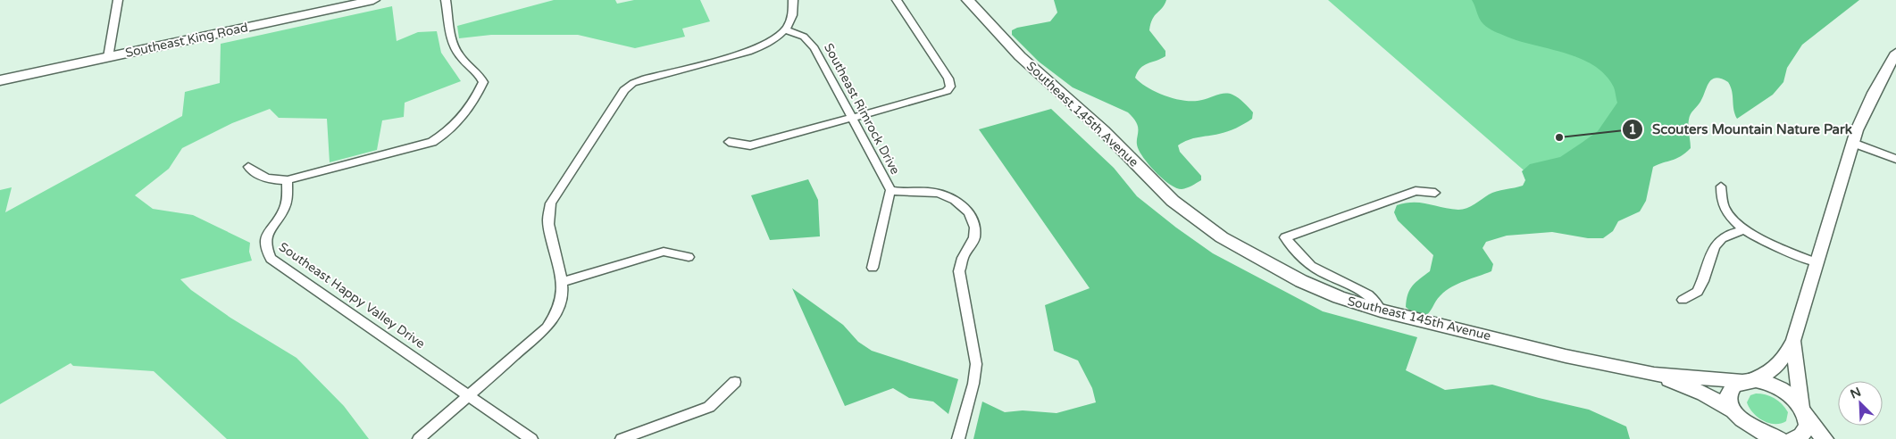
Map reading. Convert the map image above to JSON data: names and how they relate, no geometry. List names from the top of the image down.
{
  "streets": {
    "main road": ["Southeast King Road", "Southeast 145th Avenue"],
    "street": ["Southeast Rimrock Drive", "Southeast Happy Valley Drive"]
  },
  "places": ["Scouters Mountain Nature Park"],
  "north": "top left"
}
